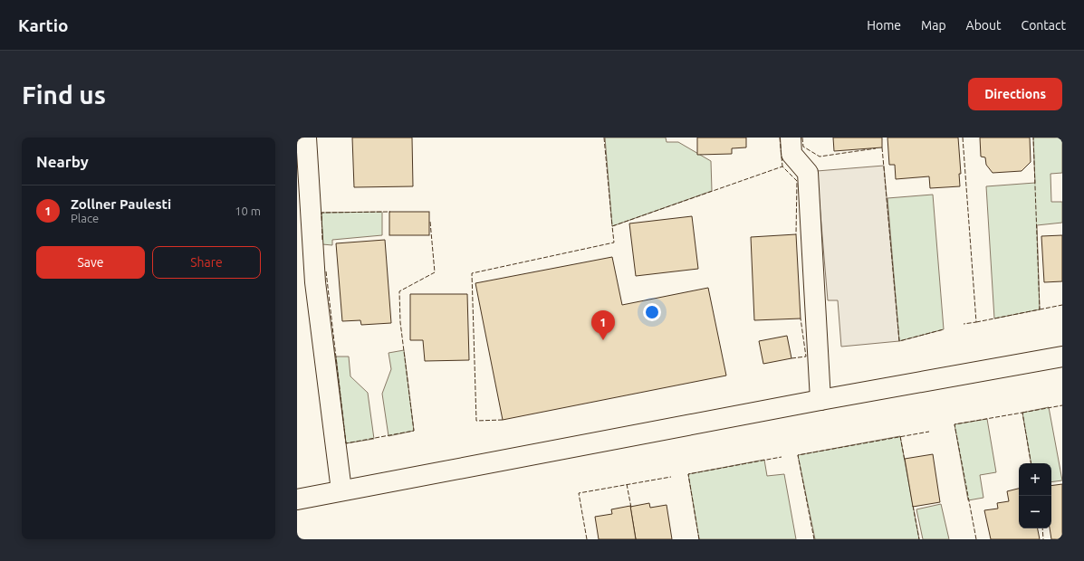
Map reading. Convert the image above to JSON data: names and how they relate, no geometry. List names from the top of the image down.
{
  "page": {
    "header": "Kartio",
    "nav": [
      "Home",
      "Map",
      "About",
      "Contact"
    ],
    "buttons": [
      "Directions",
      ["Save", "Share"]
    ],
    "title": "Find us",
    "heading": "Nearby",
    "list": [
      {
        "mark": "1",
        "name": "Zollner Paulesti",
        "note": "Place",
        "value": "10 m"
      }
    ],
    "pins": "1",
    "map_buttons": ["+", "−"]
  }
}
